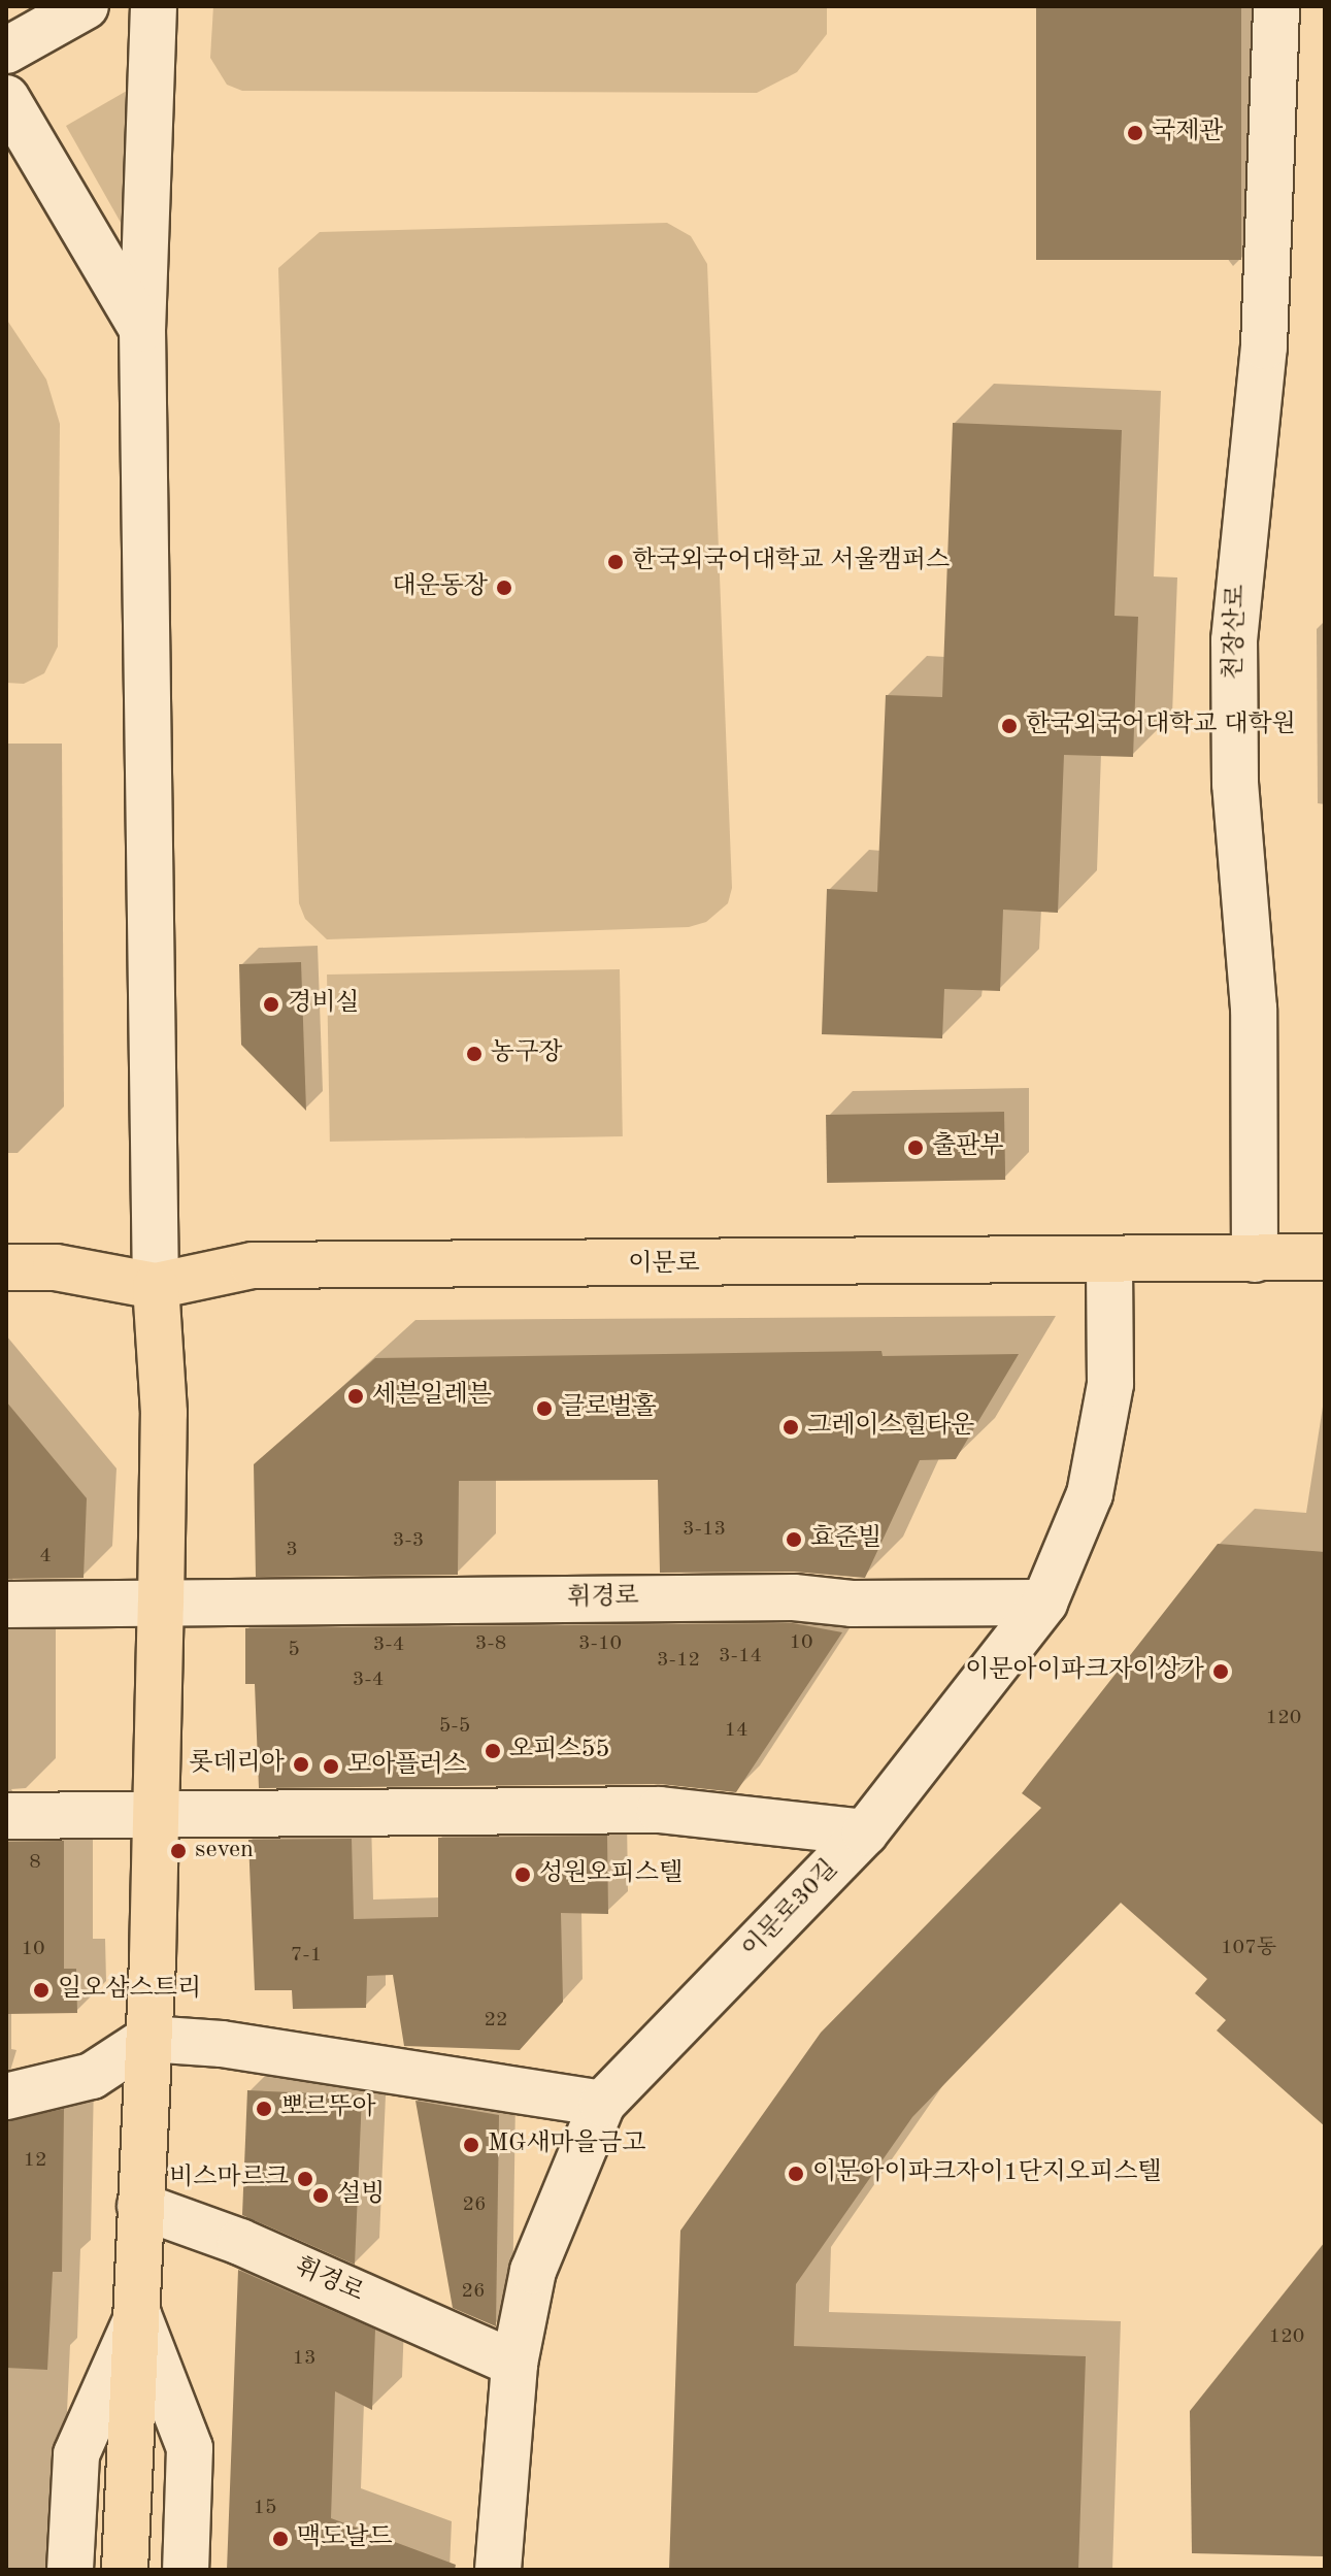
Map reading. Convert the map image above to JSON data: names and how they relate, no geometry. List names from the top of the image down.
{
  "streets": {
    "main road": ["이문로"],
    "street": ["천장산로", "휘경로", "이문로30길"]
  },
  "crossings": [
    ["천장산로", "이문로"],
    ["이문로", "이문로30길"],
    ["휘경로", "이문로30길"]
  ],
  "places": [
    "국제관",
    "한국외국어대학교 서울캠퍼스",
    "대운동장",
    "한국외국어대학교 대학원",
    "경비실",
    "농구장",
    "출판부",
    "세븐일레븐",
    "글로벌홀",
    "그레이스힐타운",
    "효준빌",
    "이문아이파크자이상가",
    "오피스55",
    "롯데리아",
    "모아플러스",
    "seven",
    "성원오피스텔",
    "일오삼스트리",
    "뽀르뚜아",
    "MG새마을금고",
    "이문아이파크자이1단지오피스텔",
    "비스마르크",
    "설빙",
    "맥도날드"
  ],
  "house_numbers": [
    "3-13",
    "3-3",
    "3",
    "4",
    "10",
    "3-8",
    "3-10",
    "3-4",
    "5",
    "3-14",
    "3-12",
    "3-4",
    "120",
    "5-5",
    "14",
    "8",
    "107동",
    "10",
    "7-1",
    "22",
    "12",
    "26",
    "26",
    "120",
    "13",
    "15"
  ]
}
